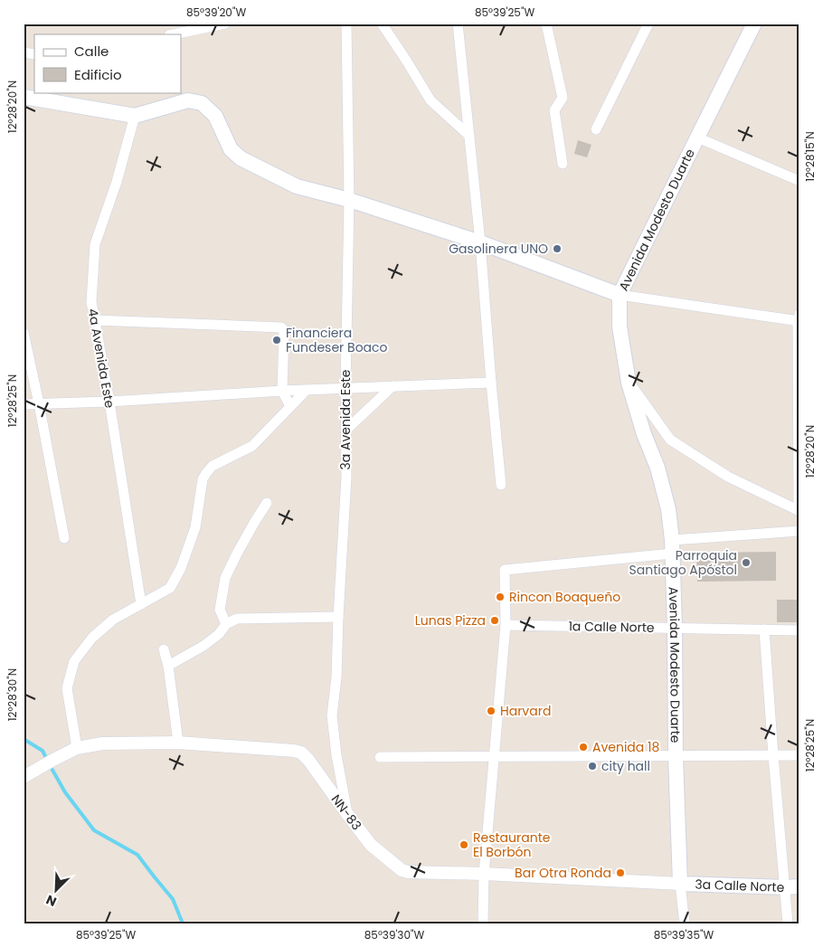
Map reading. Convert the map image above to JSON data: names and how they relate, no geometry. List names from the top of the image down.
{
  "streets": {
    "main road": ["Avenida Modesto Duarte", "3a Calle Norte"],
    "street": [
      "4a Avenida Este",
      "3a Avenida Este",
      "1a Calle Norte",
      "NN-83"
    ]
  },
  "crossings": [
    ["Avenida Modesto Duarte", "1a Calle Norte"],
    ["Avenida Modesto Duarte", "NN-83"],
    ["Avenida Modesto Duarte", "3a Calle Norte"],
    ["3a Avenida Este", "NN-83"],
    ["NN-83", "3a Calle Norte"]
  ],
  "places": [
    "Gasolinera UNO",
    "Financiera Fundeser Boaco",
    "Parroquia Santiago Apóstol",
    "Rincon Boaqueño",
    "Lunas Pizza",
    "Harvard",
    "Avenida 18",
    "city hall",
    "Restaurante El Borbón",
    "Bar Otra Ronda"
  ],
  "legend": ["Calle", "Edificio"],
  "north": "bottom left",
  "coordinates": [
    "85°39'20\"W",
    "85°39'25\"W",
    "12°28'20\"N",
    "12°28'15\"N",
    "12°28'25\"N",
    "12°28'30\"N",
    "85°39'30\"W",
    "85°39'35\"W"
  ]
}
